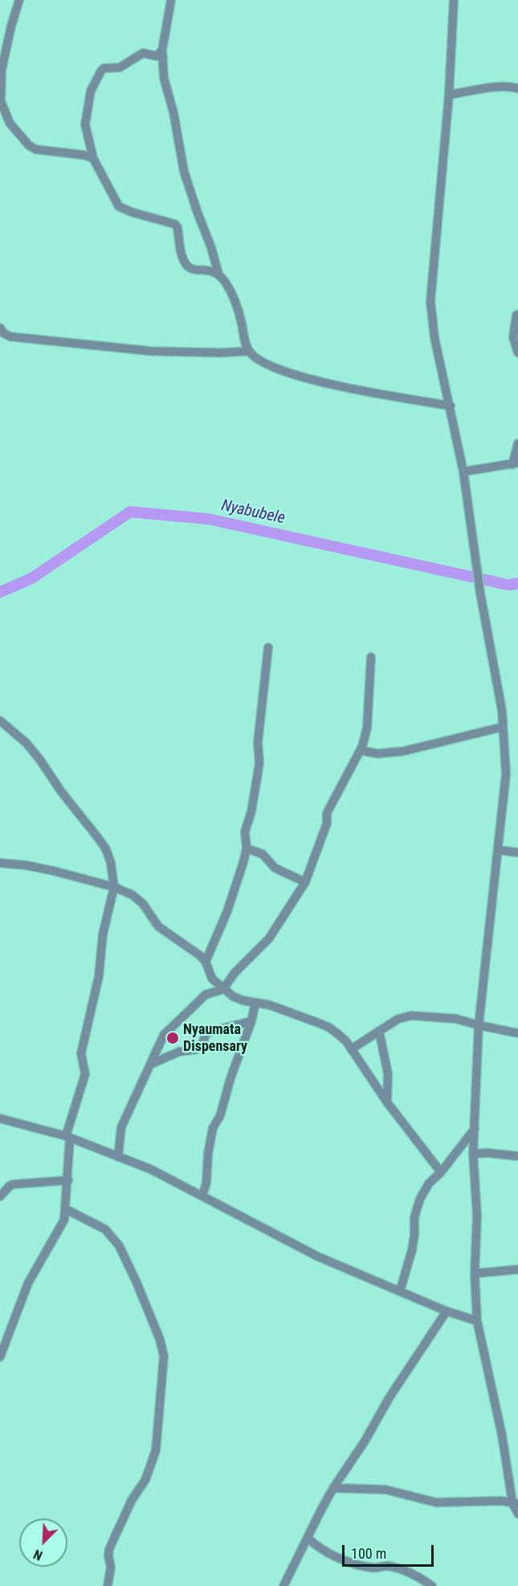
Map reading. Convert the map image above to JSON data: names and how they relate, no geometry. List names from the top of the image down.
{
  "water": ["Nyabubele"],
  "places": ["Nyaumata Dispensary"],
  "scale_bar": "100 m",
  "north": "bottom left"
}
